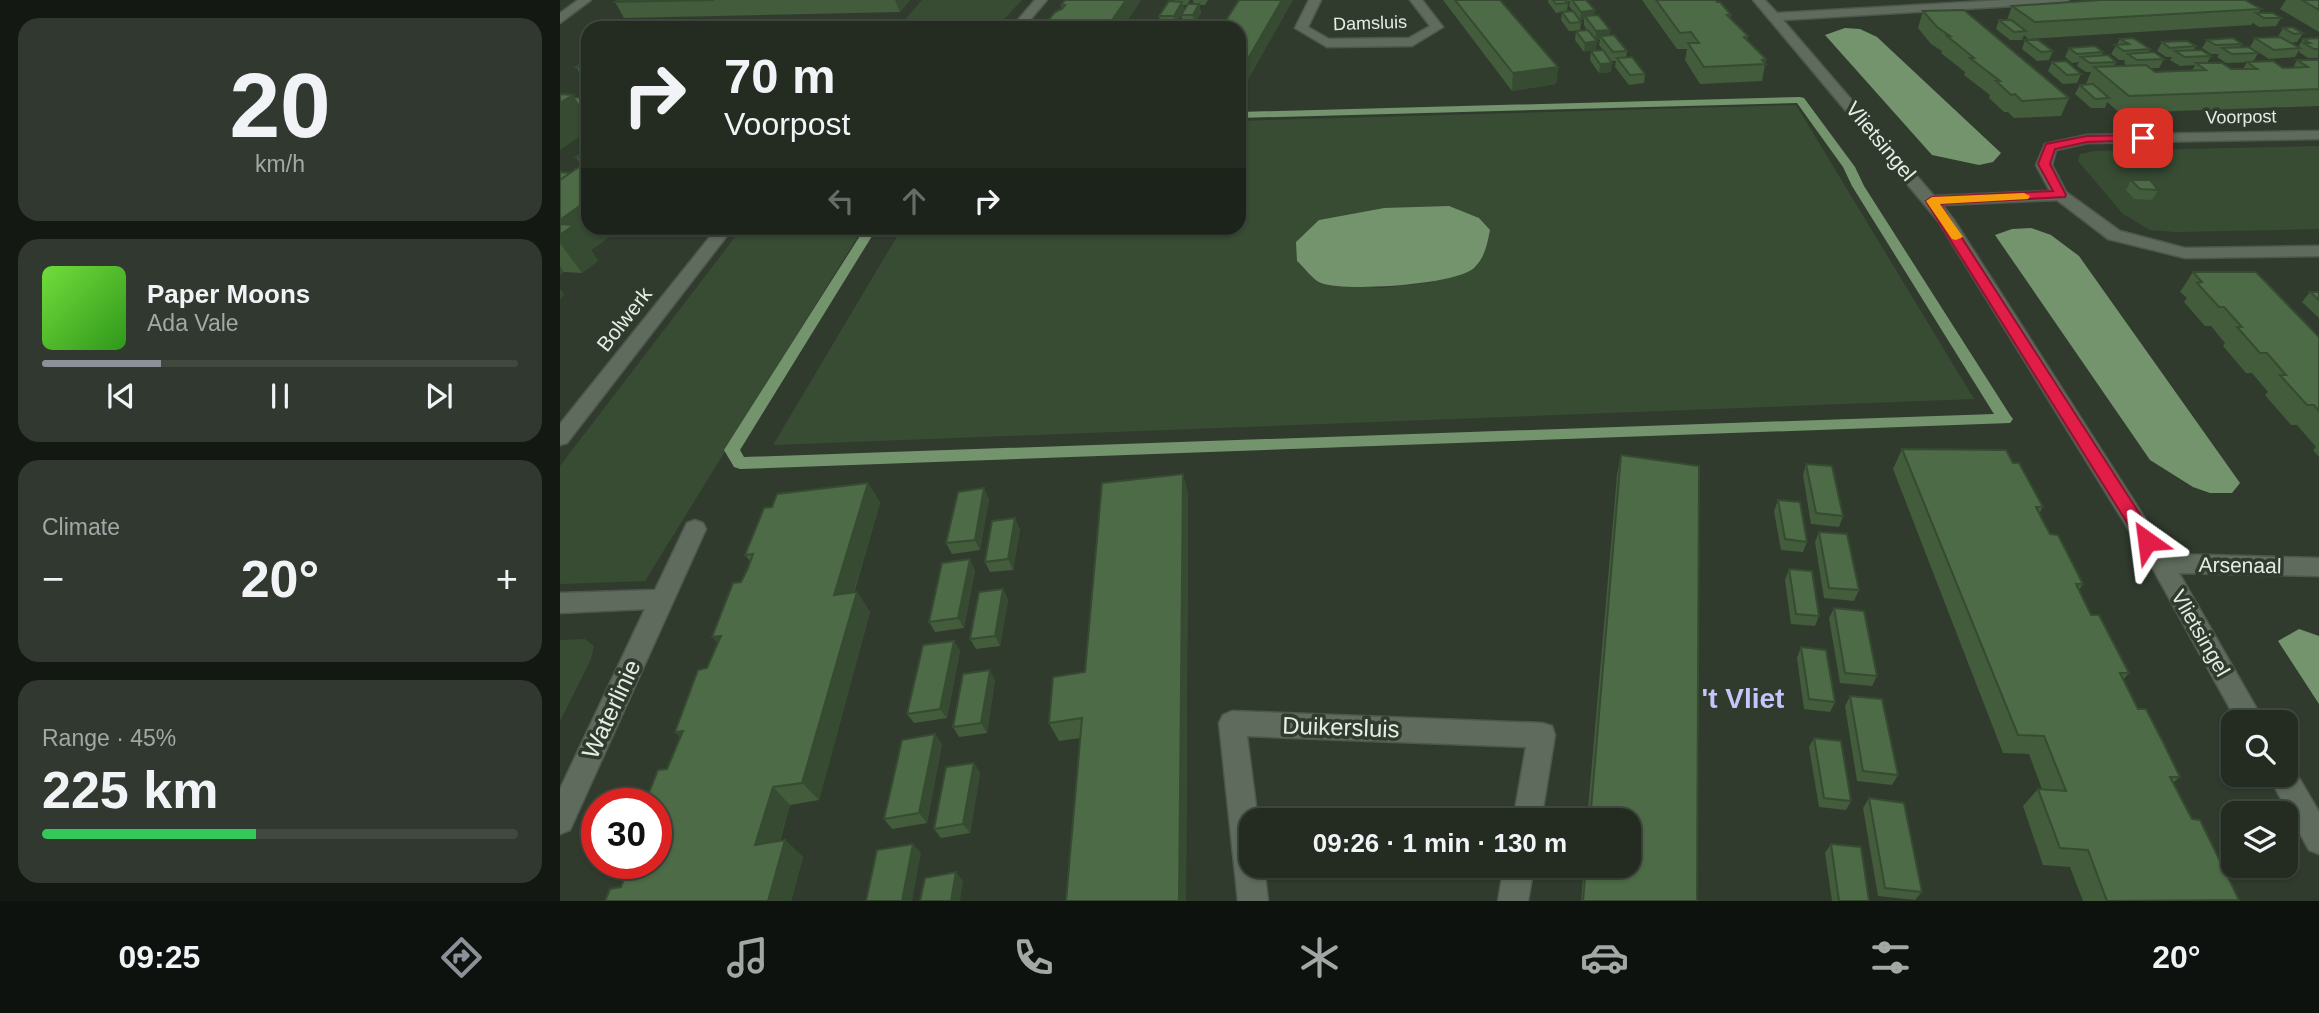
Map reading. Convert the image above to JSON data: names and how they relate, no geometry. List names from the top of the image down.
{
  "streets": {
    "street": [
      "Damsluis",
      "Voorpost",
      "Vlietsingel",
      "Bolwerk",
      "Arsenaal",
      "Waterlinie",
      "Duikersluis"
    ]
  },
  "crossings": [
    ["Vlietsingel", "Arsenaal"]
  ],
  "districts": ["'t Vliet"],
  "page": {
    "tile": [
      ["20", "km/h"],
      "Climate",
      ["Range · 45%", "225 km"]
    ],
    "turn": ["70 m", "Voorpost"],
    "song": ["Paper Moons", "Ada Vale"],
    "heat": ["−", "20°", "+"],
    "limit": "30",
    "trip": "09:26 · 1 min · 130 m",
    "tabs": ["09:25", "20°"]
  }
}
